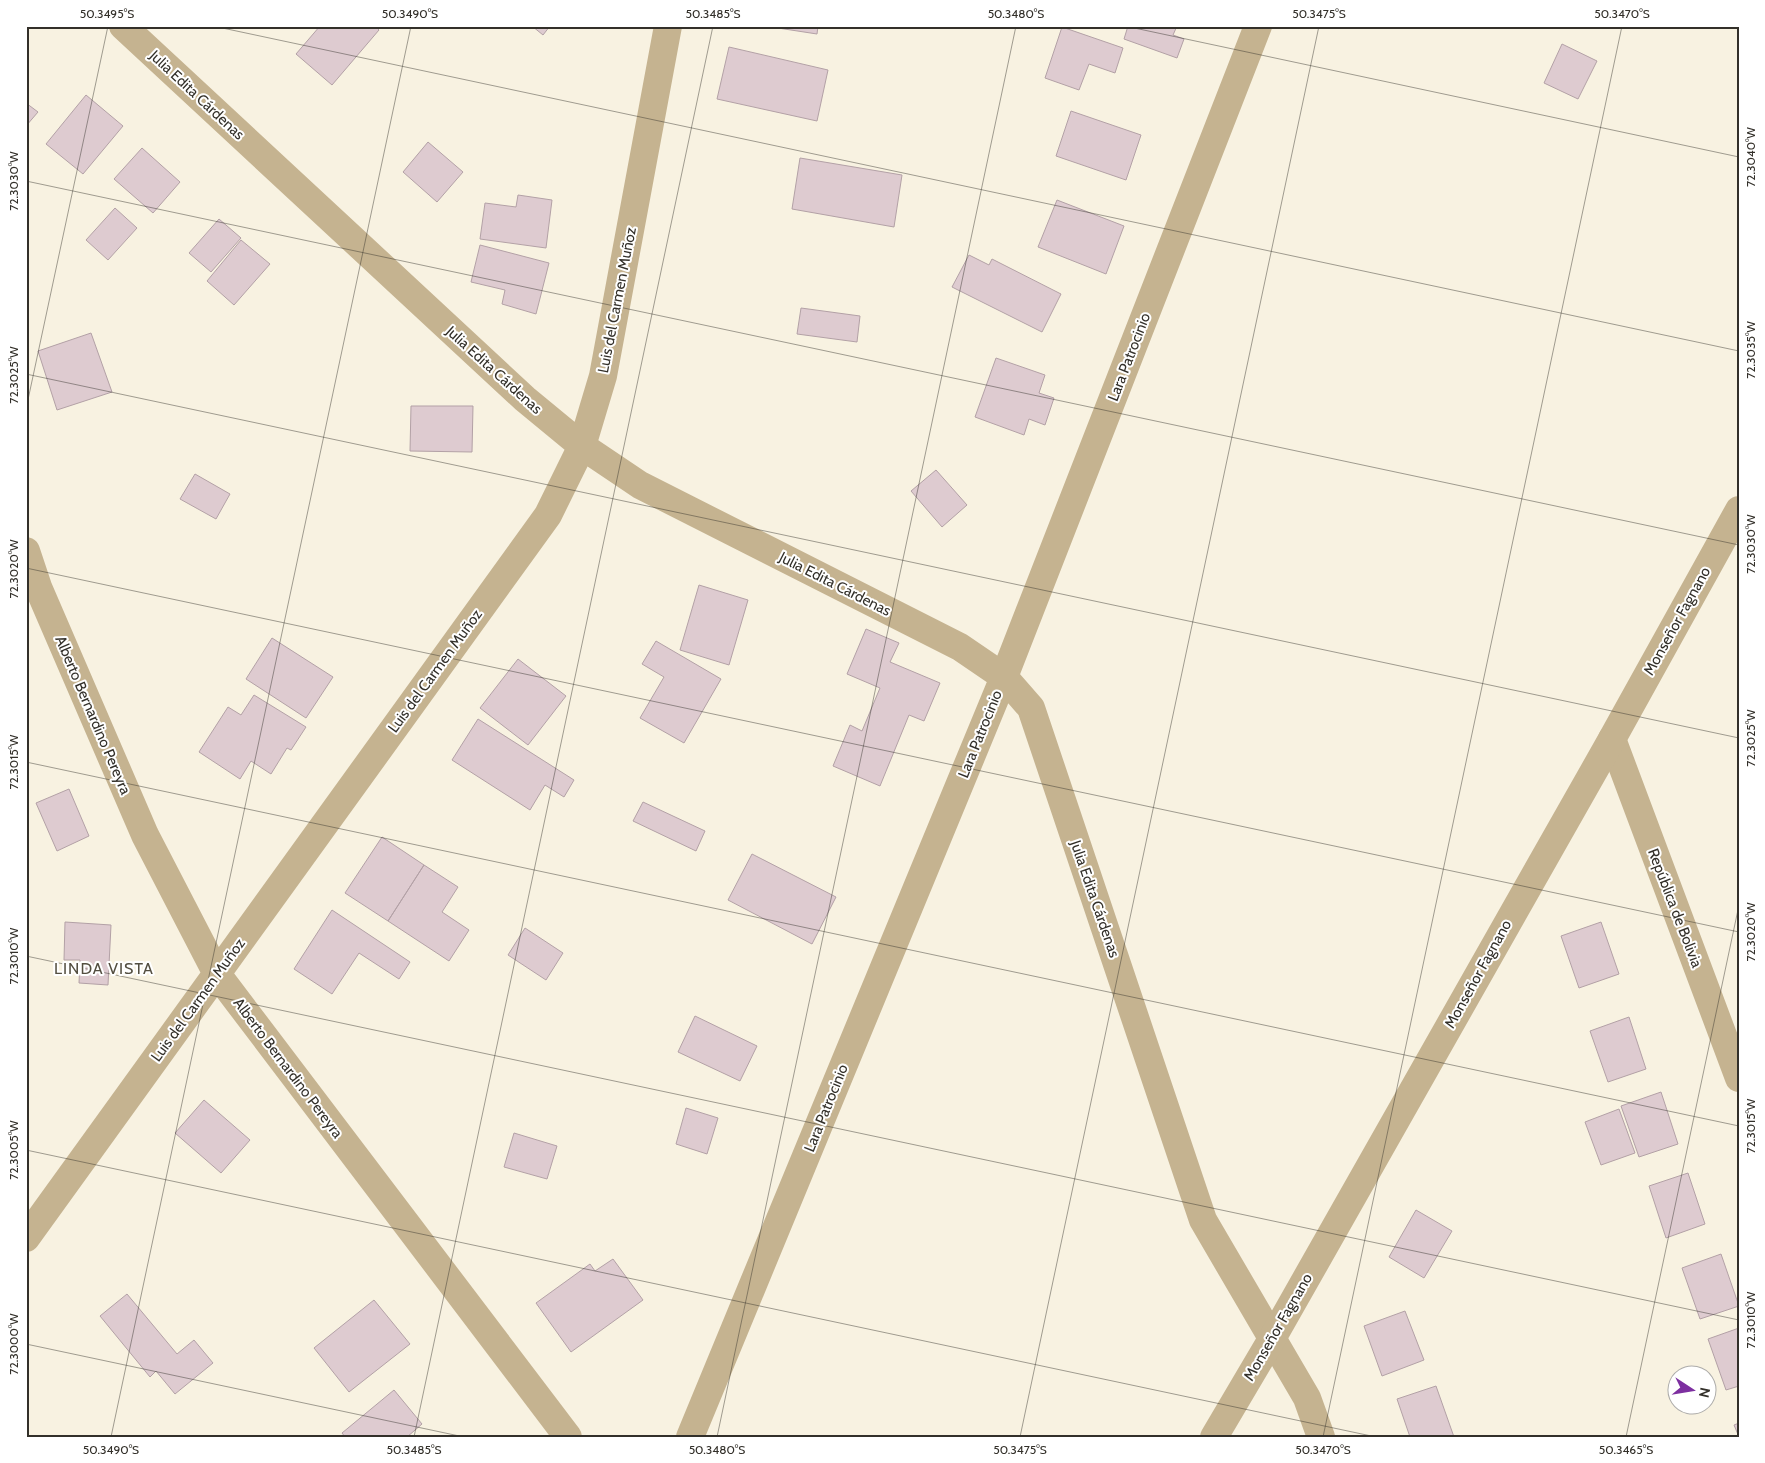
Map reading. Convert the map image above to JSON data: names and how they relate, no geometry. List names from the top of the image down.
{
  "streets": {
    "street": [
      "Julia Edita Cárdenas",
      "Luis del Carmen Muñoz",
      "Lara Patrocinio",
      "Monseñor Fagnano",
      "Alberto Bernardino Pereyra",
      "República de Bolivia"
    ]
  },
  "crossings": [
    ["Julia Edita Cárdenas", "Luis del Carmen Muñoz"],
    ["Julia Edita Cárdenas", "Lara Patrocinio"],
    ["Julia Edita Cárdenas", "Monseñor Fagnano"],
    ["Luis del Carmen Muñoz", "Alberto Bernardino Pereyra"],
    ["Monseñor Fagnano", "República de Bolivia"]
  ],
  "districts": ["LINDA VISTA"],
  "north": "right",
  "coordinates": [
    "50.3495°S",
    "50.3490°S",
    "50.3485°S",
    "50.3480°S",
    "50.3475°S",
    "50.3470°S",
    "72.3040°W",
    "72.3030°W",
    "72.3035°W",
    "72.3025°W",
    "72.3020°W",
    "72.3015°W",
    "72.3010°W",
    "72.3005°W",
    "72.3000°W",
    "50.3465°S"
  ]
}
